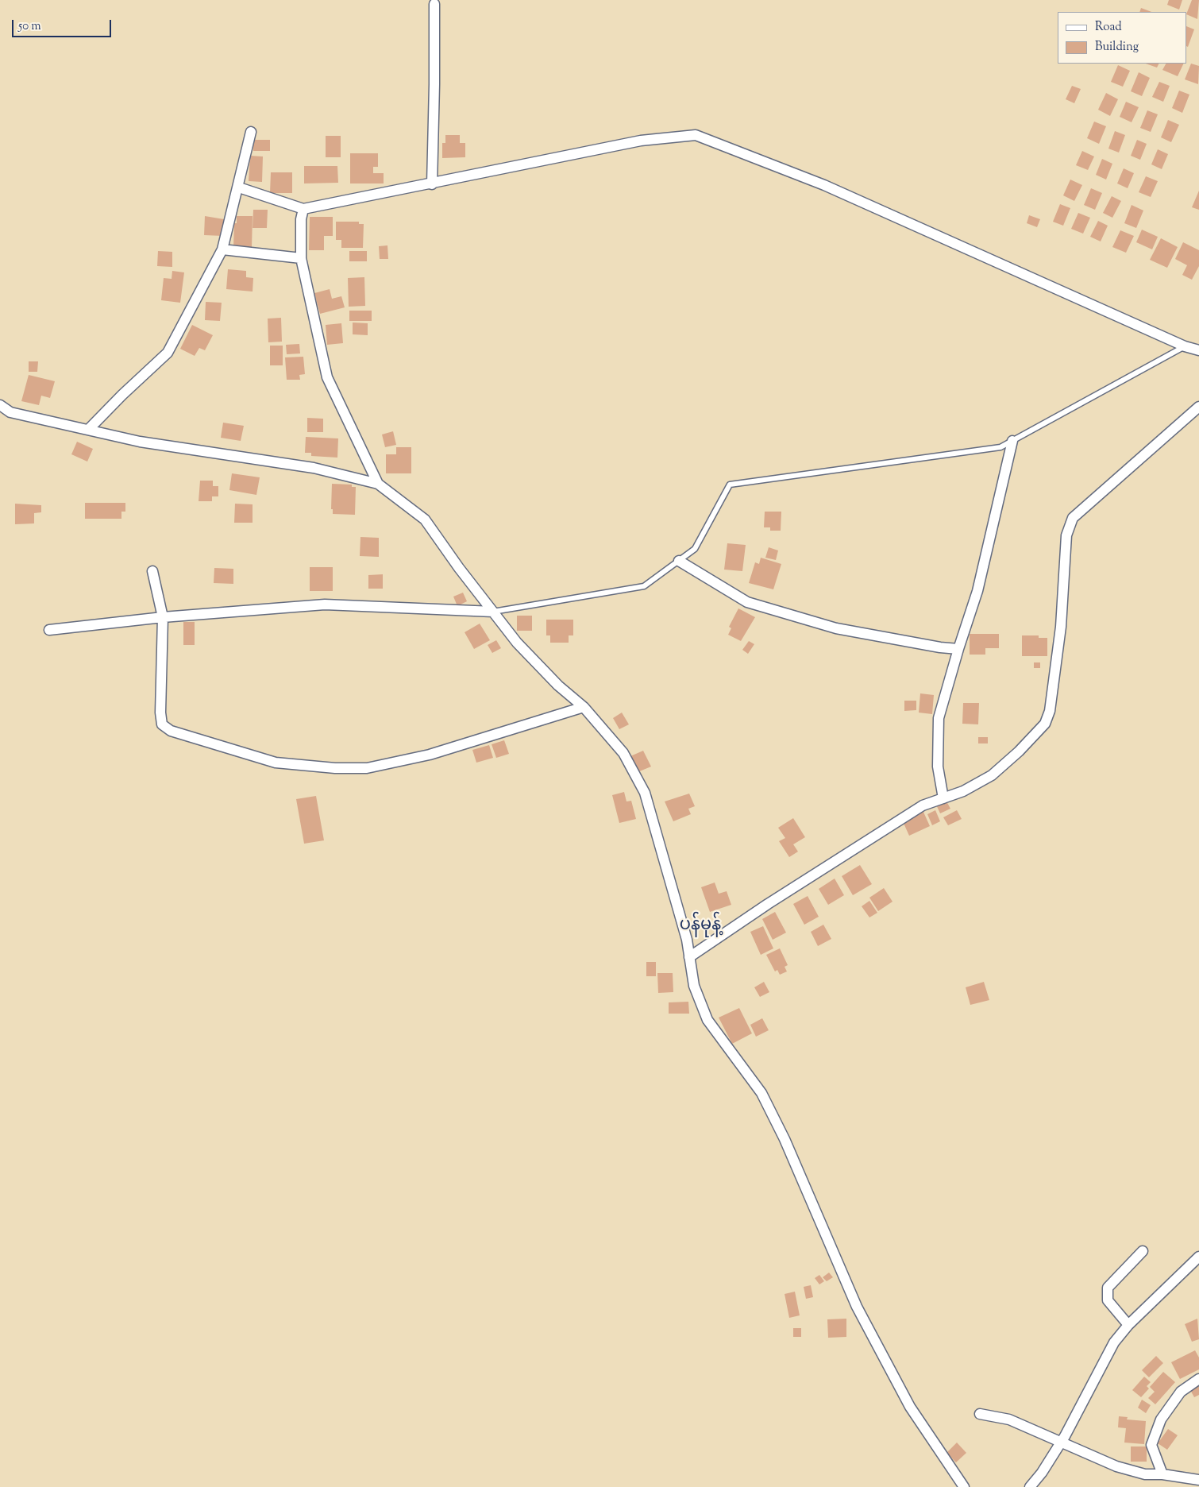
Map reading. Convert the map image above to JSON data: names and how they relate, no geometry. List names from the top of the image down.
{
  "districts": ["ပန်မုန့်"],
  "legend": ["Road", "Building"],
  "scale_bar": "50 m"
}
